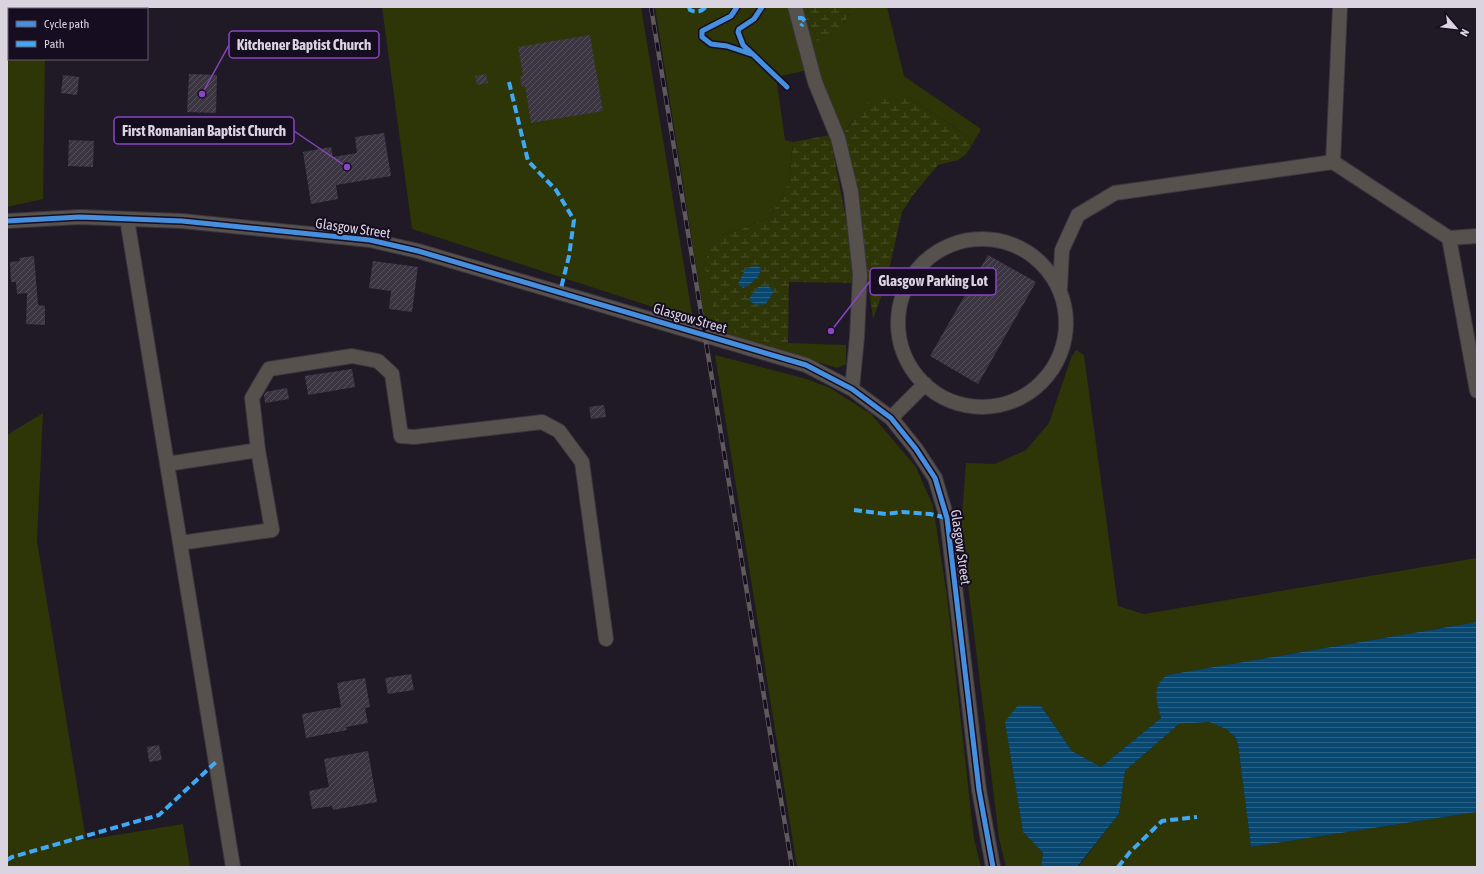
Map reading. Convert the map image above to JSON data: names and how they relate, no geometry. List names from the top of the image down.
{
  "streets": {
    "street": ["Glasgow Street"]
  },
  "places": ["Kitchener Baptist Church", "First Romanian Baptist Church", "Glasgow Parking Lot"],
  "legend": ["Cycle path", "Path"],
  "north": "bottom right"
}
